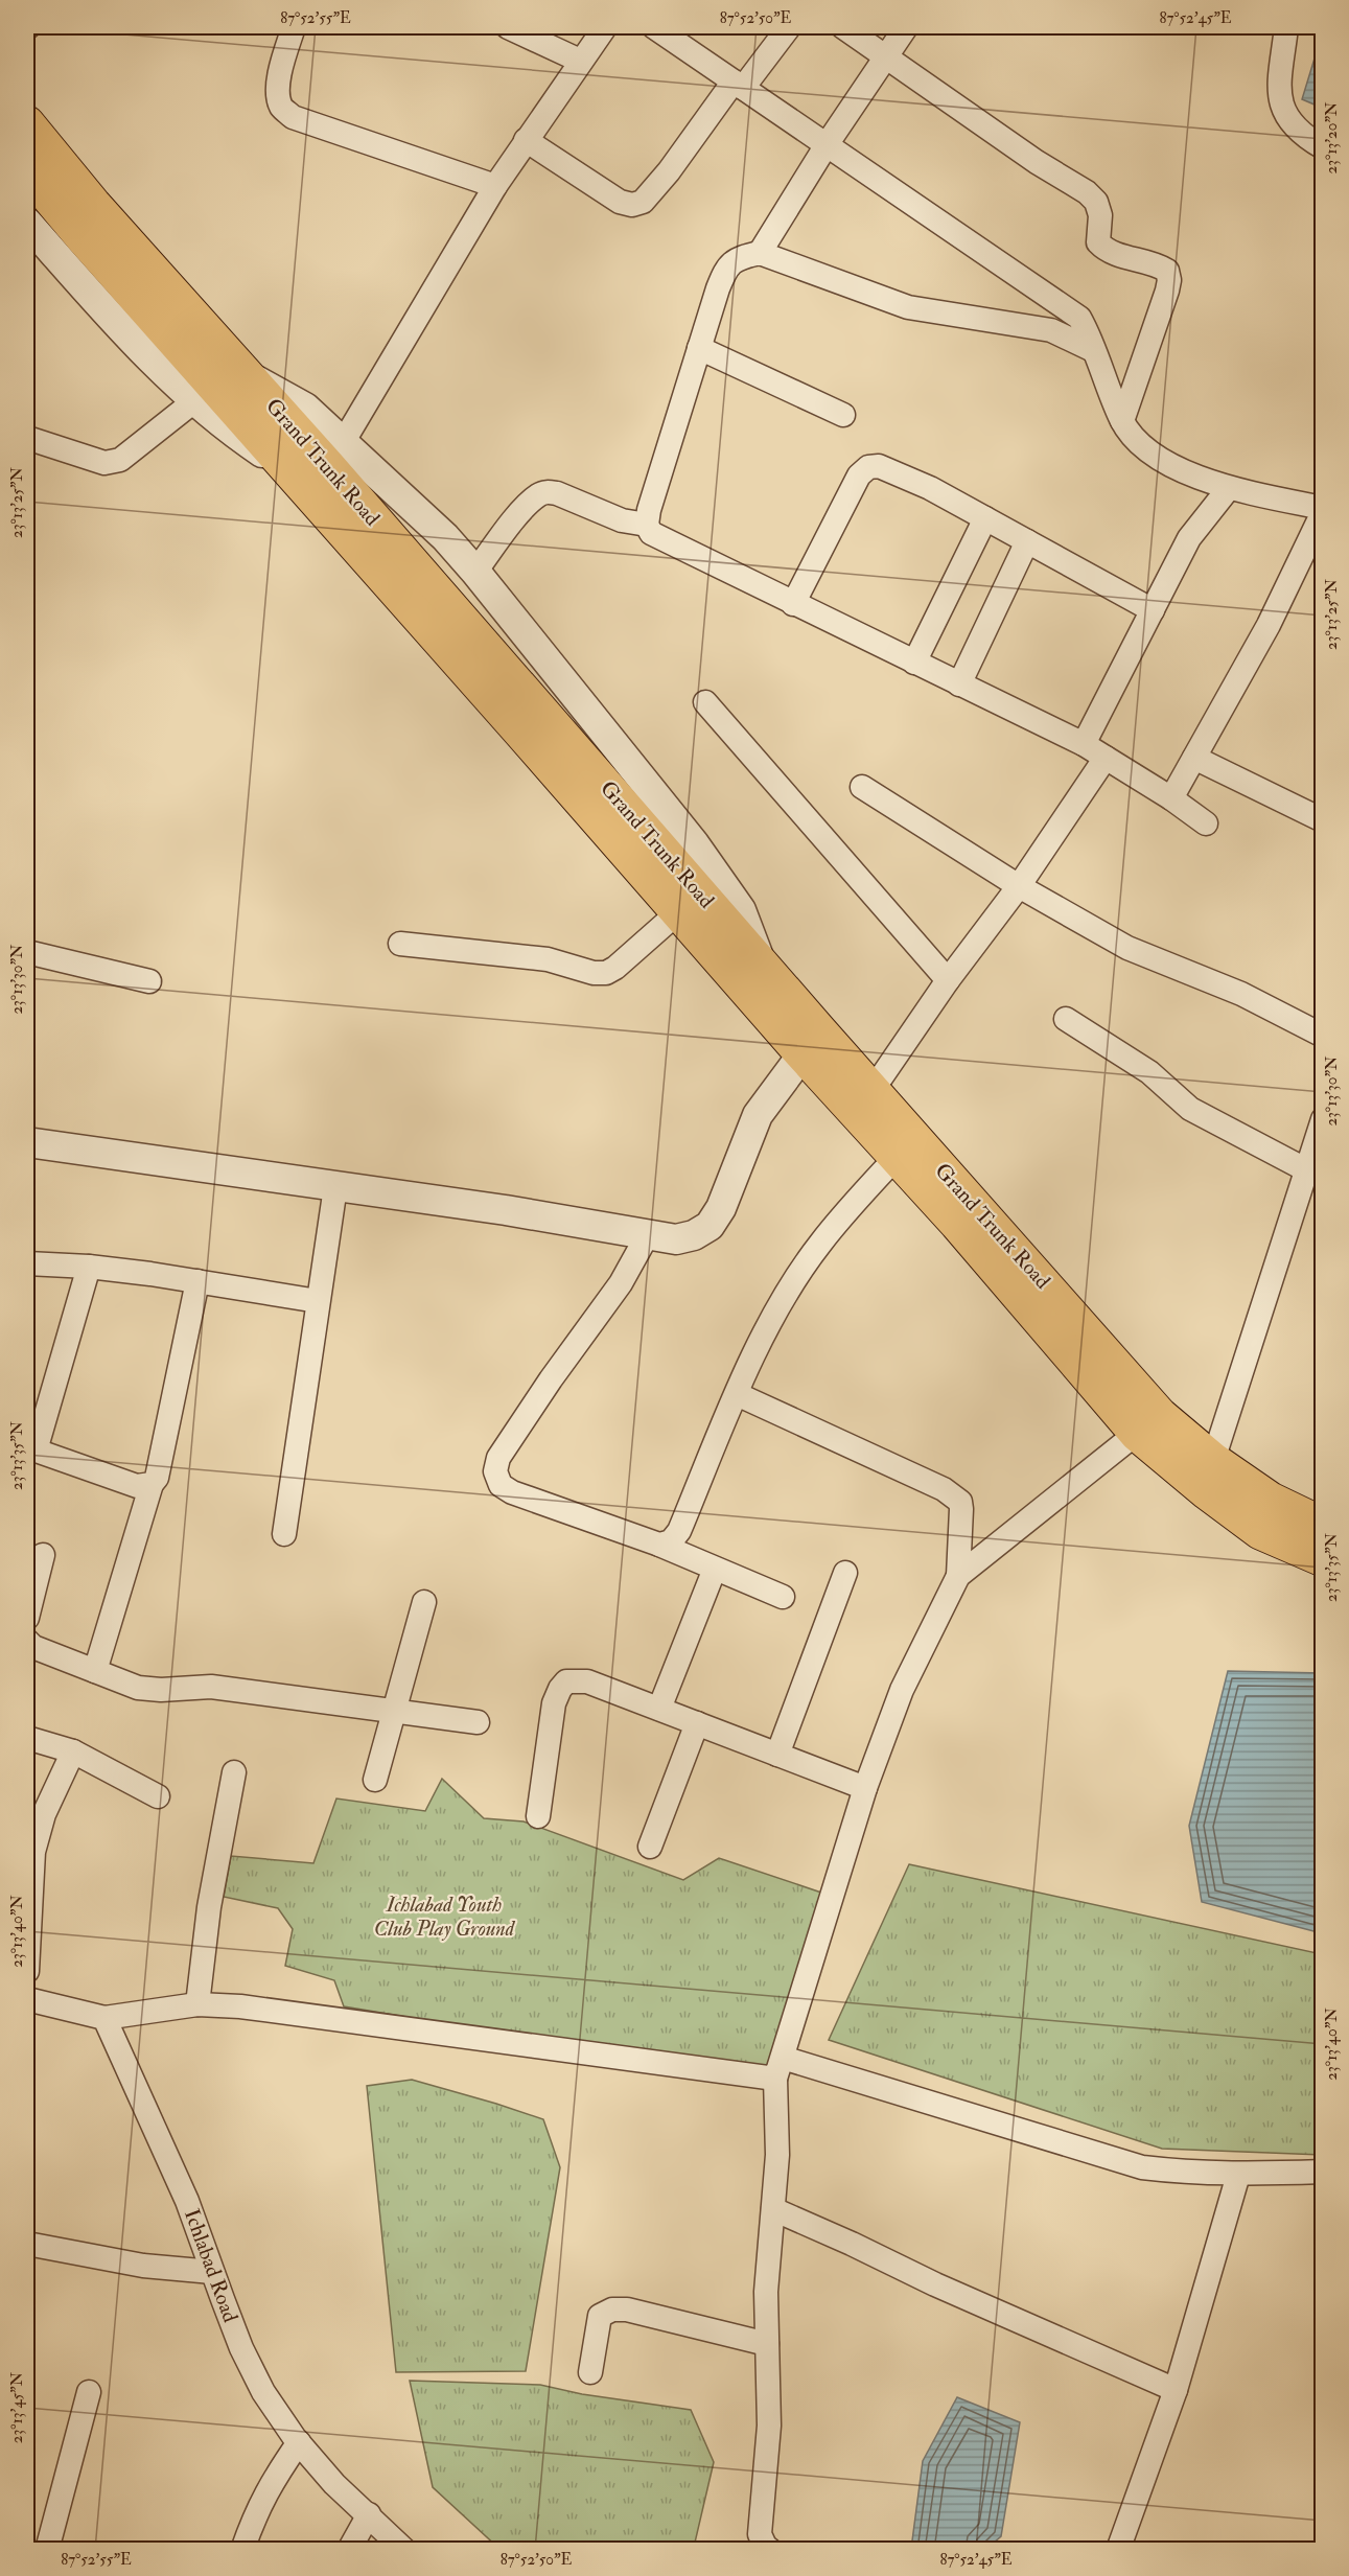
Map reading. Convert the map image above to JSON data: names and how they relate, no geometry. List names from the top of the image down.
{
  "streets": {
    "highway": ["Grand Trunk Road"],
    "street": ["Ichlabad Road"]
  },
  "parks": ["Ichlabad Youth Club Play Ground"],
  "coordinates": [
    "87°52'55\"E",
    "87°52'50\"E",
    "87°52'45\"E",
    "23°13'20\"N",
    "23°13'25\"N",
    "23°13'30\"N",
    "23°13'35\"N",
    "23°13'40\"N",
    "23°13'45\"N"
  ]
}
